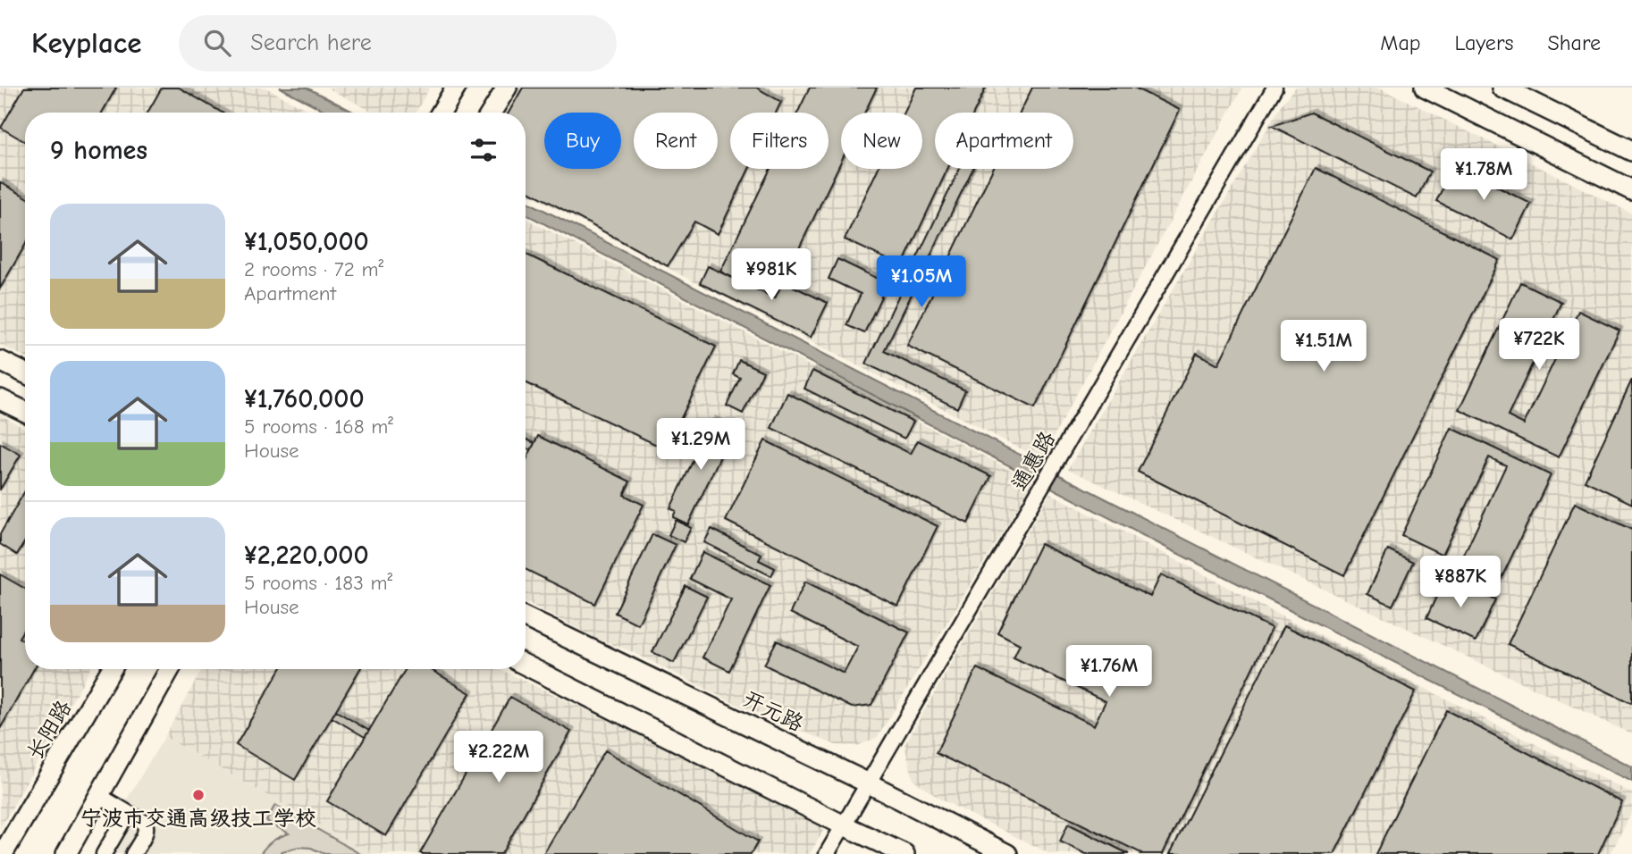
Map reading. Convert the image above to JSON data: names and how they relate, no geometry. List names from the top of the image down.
{
  "streets": {
    "main road": ["开元路", "长阳路"],
    "street": ["通惠路"]
  },
  "crossings": [
    ["通惠路", "开元路"]
  ],
  "places": ["宁波市交通高级技工学校"],
  "page": {
    "header": "Keyplace",
    "search": "Search here",
    "nav": ["Map", "Layers", "Share"],
    "chip": [
      "Buy",
      "Rent",
      "Filters",
      "New",
      "Apartment"
    ],
    "heading": "9 homes",
    "price": [
      "¥1.78M",
      "¥981K",
      "¥1.05M",
      "¥722K",
      "¥1.51M",
      "¥1.29M",
      "¥887K",
      "¥1.76M",
      "¥2.22M"
    ],
    "list": [
      {
        "name": "¥1,050,000",
        "note": "2 rooms · 72 m² · Apartment"
      },
      {
        "name": "¥1,760,000",
        "note": "5 rooms · 168 m² · House"
      },
      {
        "name": "¥2,220,000",
        "note": "5 rooms · 183 m² · House"
      }
    ]
  }
}
